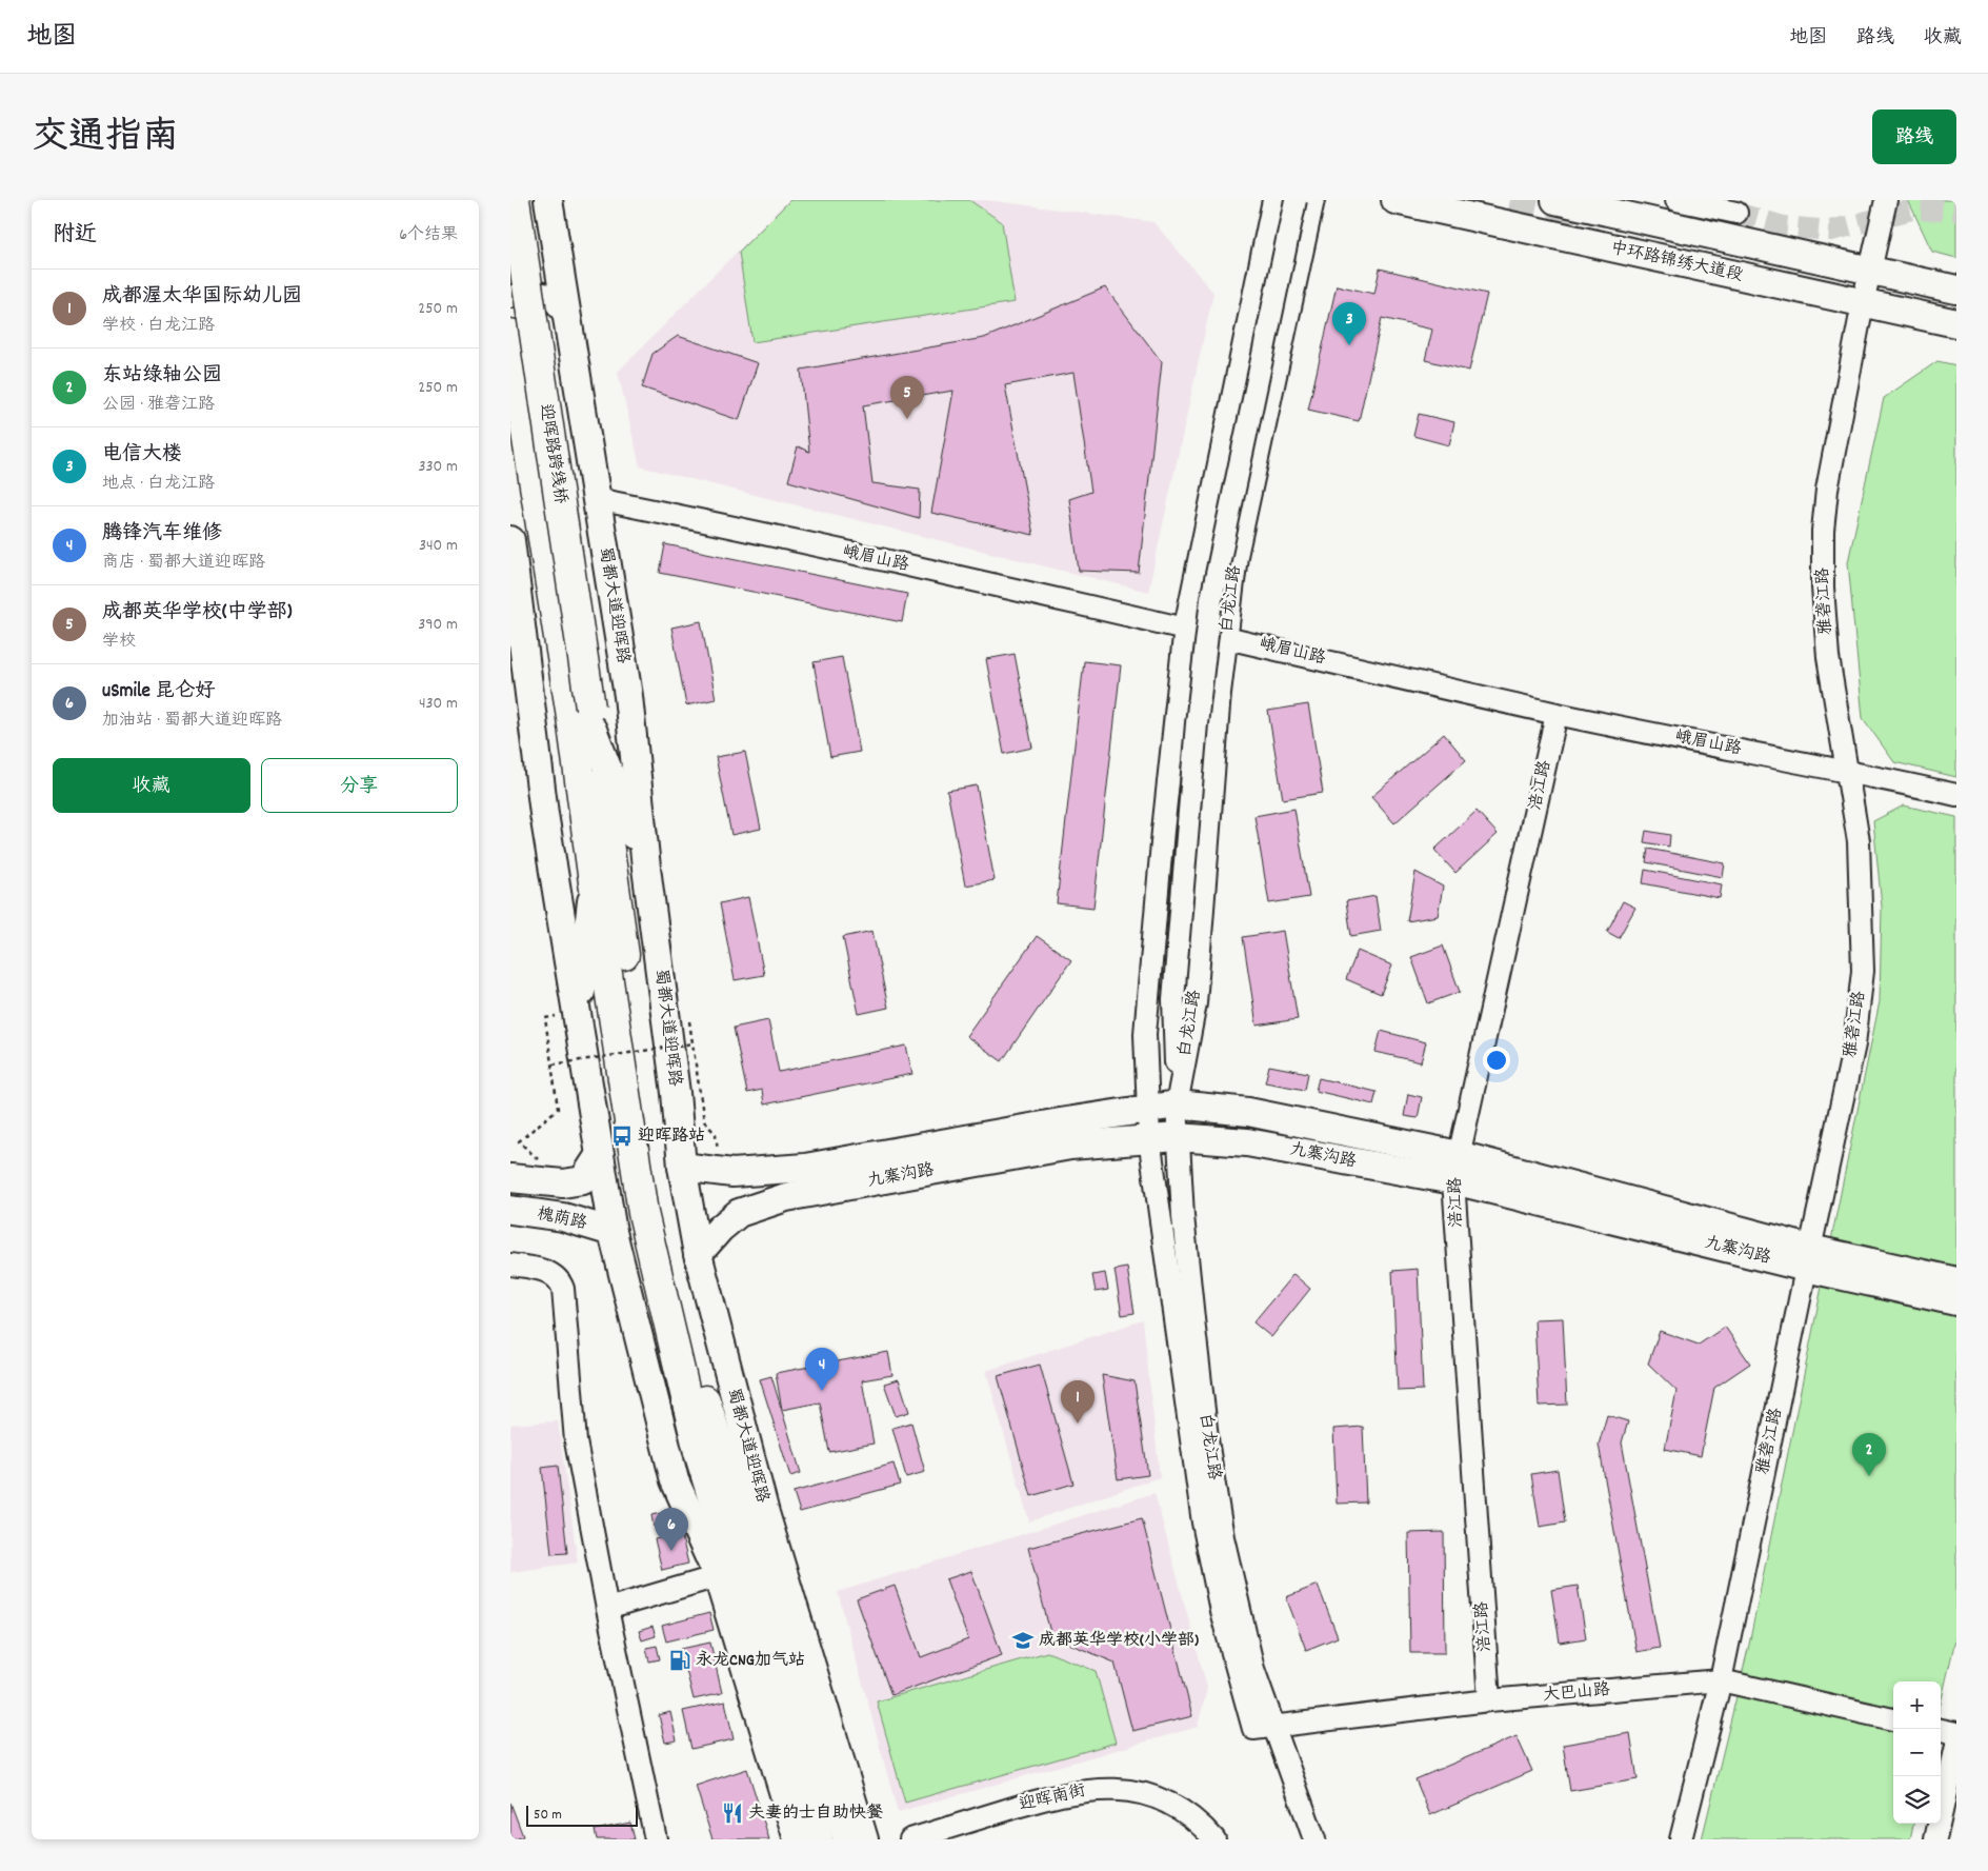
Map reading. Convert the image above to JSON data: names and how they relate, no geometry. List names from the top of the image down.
{
  "streets": {
    "highway": ["迎晖路跨线桥", "蜀都大道迎晖路"],
    "main road": ["中环路锦绣大道段", "九寨沟路", "槐荫路"],
    "street": [
      "峨眉山路",
      "白龙江路",
      "雅砻江路",
      "涪江路",
      "大巴山路",
      "迎晖南街"
    ]
  },
  "crossings": [
    ["中环路锦绣大道段", "雅砻江路"],
    ["迎晖路跨线桥", "蜀都大道迎晖路"],
    ["峨眉山路", "白龙江路"],
    ["峨眉山路", "雅砻江路"],
    ["峨眉山路", "蜀都大道迎晖路"],
    ["峨眉山路", "涪江路"],
    ["白龙江路", "九寨沟路"],
    ["白龙江路", "大巴山路"],
    ["雅砻江路", "九寨沟路"],
    ["雅砻江路", "大巴山路"],
    ["蜀都大道迎晖路", "九寨沟路"],
    ["涪江路", "九寨沟路"],
    ["涪江路", "大巴山路"]
  ],
  "places": {
    "bus stop": ["迎晖路站"],
    "school or university": ["成都英华学校(小学部)"],
    "fuel station": ["永龙CNG加气站"],
    "restaurant": ["夫妻的士自助快餐"]
  },
  "scale_bar": "50 m",
  "page": {
    "header": "地图",
    "nav": ["地图", "路线", "收藏"],
    "title": "交通指南",
    "buttons": [
      "路线",
      ["收藏", "分享"]
    ],
    "heading": ["附近", "6个结果"],
    "list": [
      {
        "mark": "1",
        "name": "成都渥太华国际幼儿园",
        "note": "学校 · 白龙江路",
        "value": "250 m"
      },
      {
        "mark": "2",
        "name": "东站绿轴公园",
        "note": "公园 · 雅砻江路",
        "value": "250 m"
      },
      {
        "mark": "3",
        "name": "电信大楼",
        "note": "地点 · 白龙江路",
        "value": "330 m"
      },
      {
        "mark": "4",
        "name": "腾锋汽车维修",
        "note": "商店 · 蜀都大道迎晖路",
        "value": "340 m"
      },
      {
        "mark": "5",
        "name": "成都英华学校(中学部)",
        "note": "学校",
        "value": "390 m"
      },
      {
        "mark": "6",
        "name": "uSmile 昆仑好",
        "note": "加油站 · 蜀都大道迎晖路",
        "value": "430 m"
      }
    ],
    "pins": [
      "3",
      "5",
      "4",
      "1",
      "2",
      "6"
    ],
    "map_buttons": ["+", "−"],
    "scale": "50 m"
  }
}
